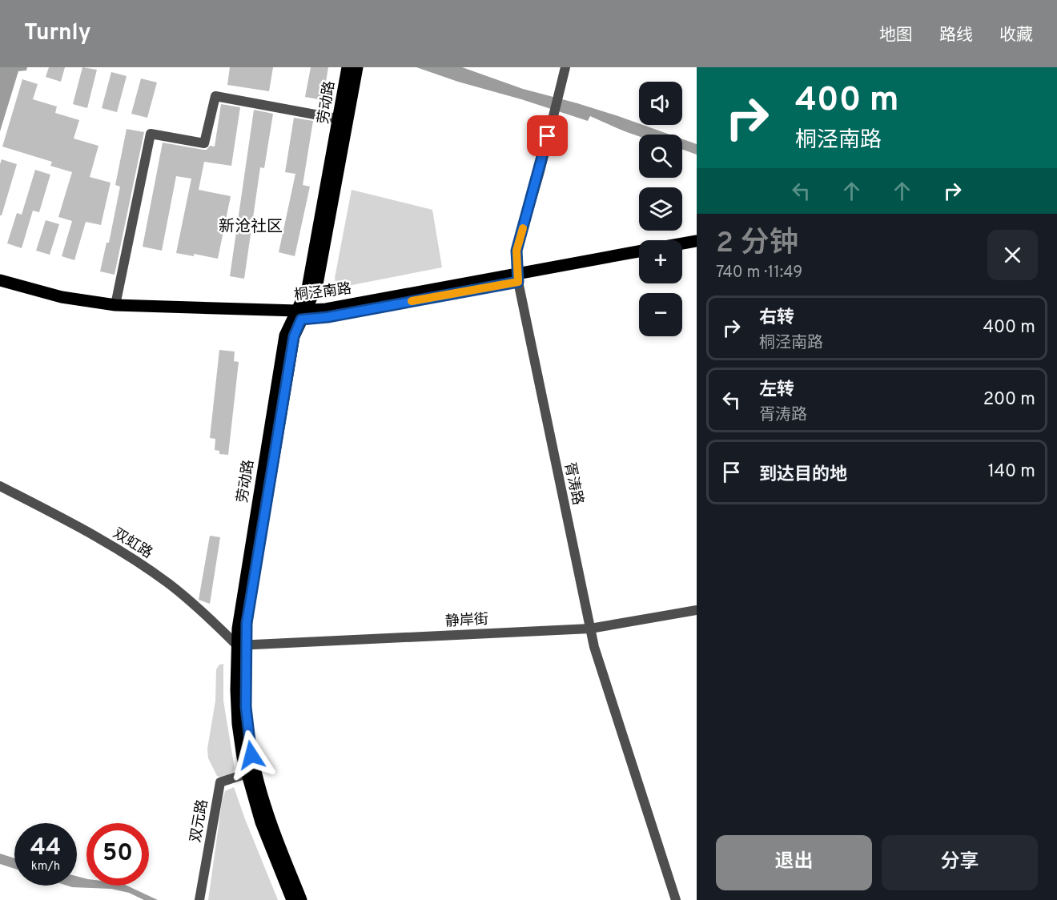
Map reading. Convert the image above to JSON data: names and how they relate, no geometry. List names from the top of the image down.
{
  "streets": {
    "main road": ["劳动路", "桐泾南路"],
    "street": [
      "胥涛路",
      "双虹路",
      "静岸街",
      "双元路"
    ]
  },
  "crossings": [
    ["劳动路", "桐泾南路"],
    ["劳动路", "双虹路"],
    ["劳动路", "静岸街"],
    ["劳动路", "双元路"],
    ["桐泾南路", "胥涛路"],
    ["胥涛路", "静岸街"],
    ["双虹路", "静岸街"]
  ],
  "districts": ["新沧社区"],
  "page": {
    "header": "Turnly",
    "nav": ["地图", "路线", "收藏"],
    "turn": ["400 m", "桐泾南路"],
    "map_buttons": ["+", "−"],
    "heading": ["2 分钟", "740 m · 11:49"],
    "list": [
      {
        "name": "右转",
        "note": "桐泾南路",
        "value": "400 m"
      },
      {
        "name": "左转",
        "note": "胥涛路",
        "value": "200 m"
      },
      {
        "name": "到达目的地",
        "value": "140 m"
      }
    ],
    "speed": "44 km/h",
    "limit": "50",
    "buttons": ["退出", "分享"]
  }
}
